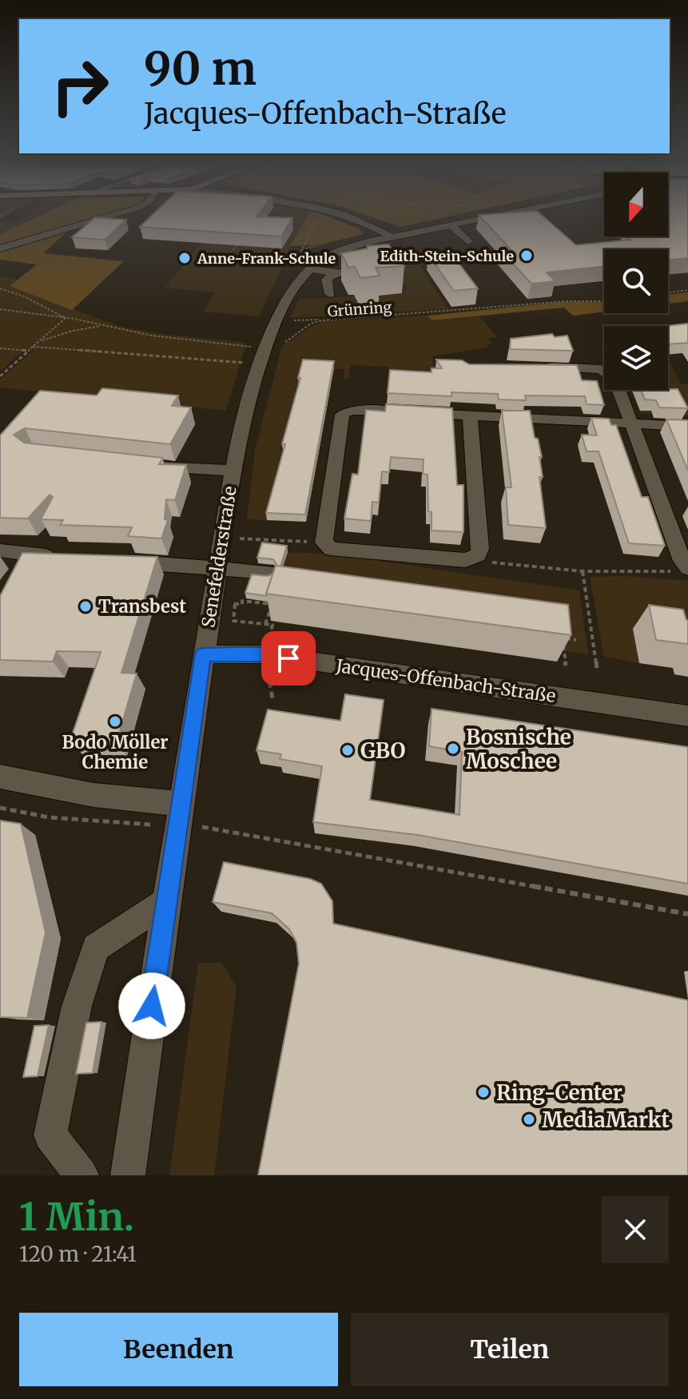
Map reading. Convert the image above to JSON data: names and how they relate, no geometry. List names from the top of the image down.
{
  "streets": {
    "street": ["Senefelderstraße", "Jacques-Offenbach-Straße"],
    "path": ["Grünring"]
  },
  "crossings": [
    ["Grünring", "Senefelderstraße"],
    ["Senefelderstraße", "Jacques-Offenbach-Straße"]
  ],
  "places": [
    "Edith-Stein-Schule",
    "Anne-Frank-Schule",
    "Transbest",
    "Bodo Möller Chemie",
    "Bosnische Moschee",
    "GBO",
    "Ring-Center",
    "MediaMarkt"
  ],
  "north": "bottom",
  "page": {
    "turn": ["90 m", "Jacques-Offenbach-Straße"],
    "heading": ["1 Min.", "120 m · 21:41"],
    "buttons": ["Beenden", "Teilen"]
  }
}
